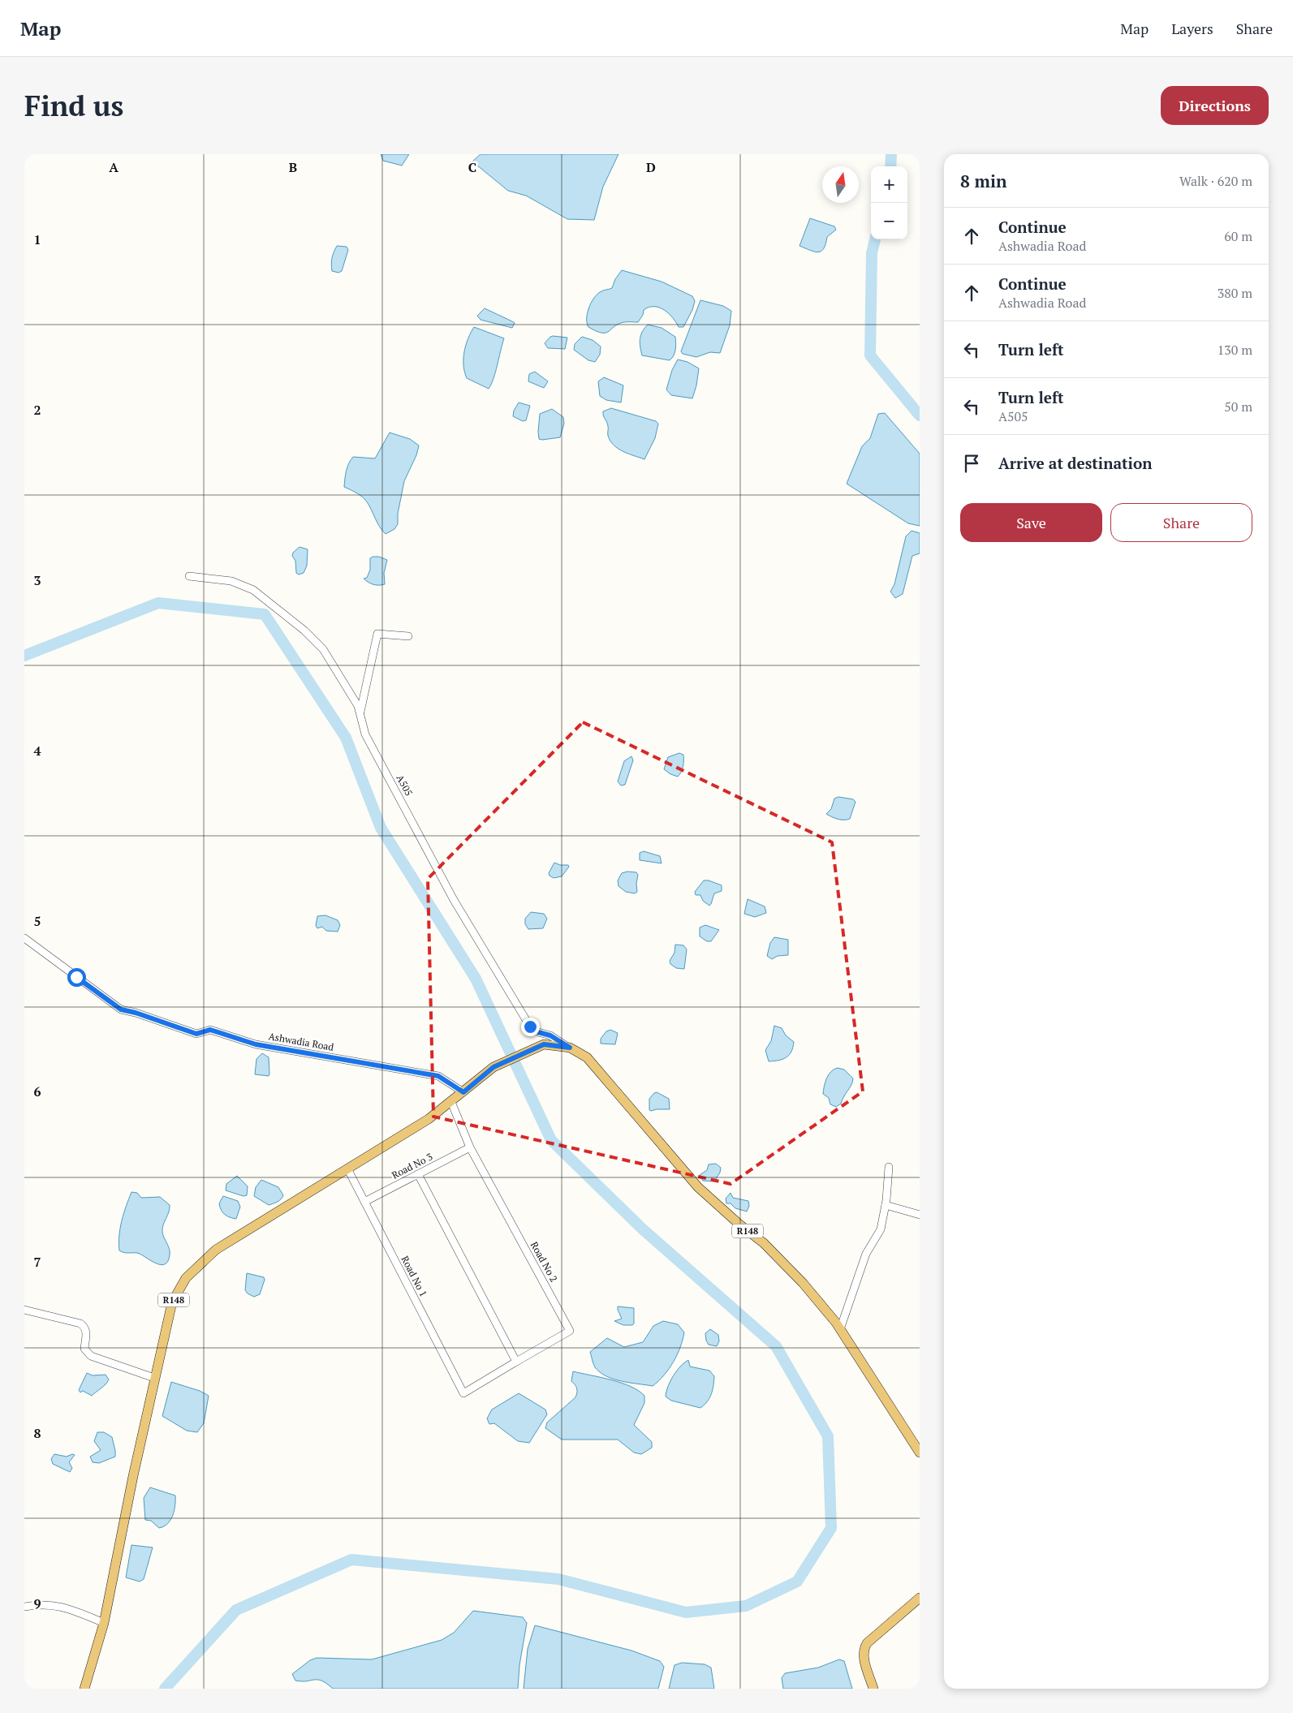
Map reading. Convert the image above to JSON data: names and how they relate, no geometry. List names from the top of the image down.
{
  "streets": {
    "main road": ["R148"],
    "street": [
      "A505",
      "Ashwadia Road",
      "Road No 3",
      "Road No 2",
      "Road No 1"
    ]
  },
  "crossings": [
    ["A505", "R148"],
    ["Ashwadia Road", "R148"],
    ["Road No 3", "Road No 2"],
    ["Road No 3", "Road No 1"],
    ["R148", "Road No 1"],
    ["Road No 2", "Road No 1"]
  ],
  "north": "top",
  "page": {
    "header": "Map",
    "nav": ["Map", "Layers", "Share"],
    "buttons": [
      "Directions",
      ["Save", "Share"]
    ],
    "title": "Find us",
    "heading": ["8 min", "Walk · 620 m"],
    "map_buttons": ["+", "−"],
    "list": [
      ["Continue", "Ashwadia Road", "60 m"],
      ["Continue", "Ashwadia Road", "380 m"],
      ["Turn left", "130 m"],
      ["Turn left", "A505", "50 m"],
      "Arrive at destination"
    ]
  },
  "grid": {
    "columns": [
      "A",
      "B",
      "C",
      "D"
    ],
    "rows": [
      "1",
      "2",
      "3",
      "4",
      "5",
      "6",
      "7",
      "8",
      "9"
    ]
  }
}
